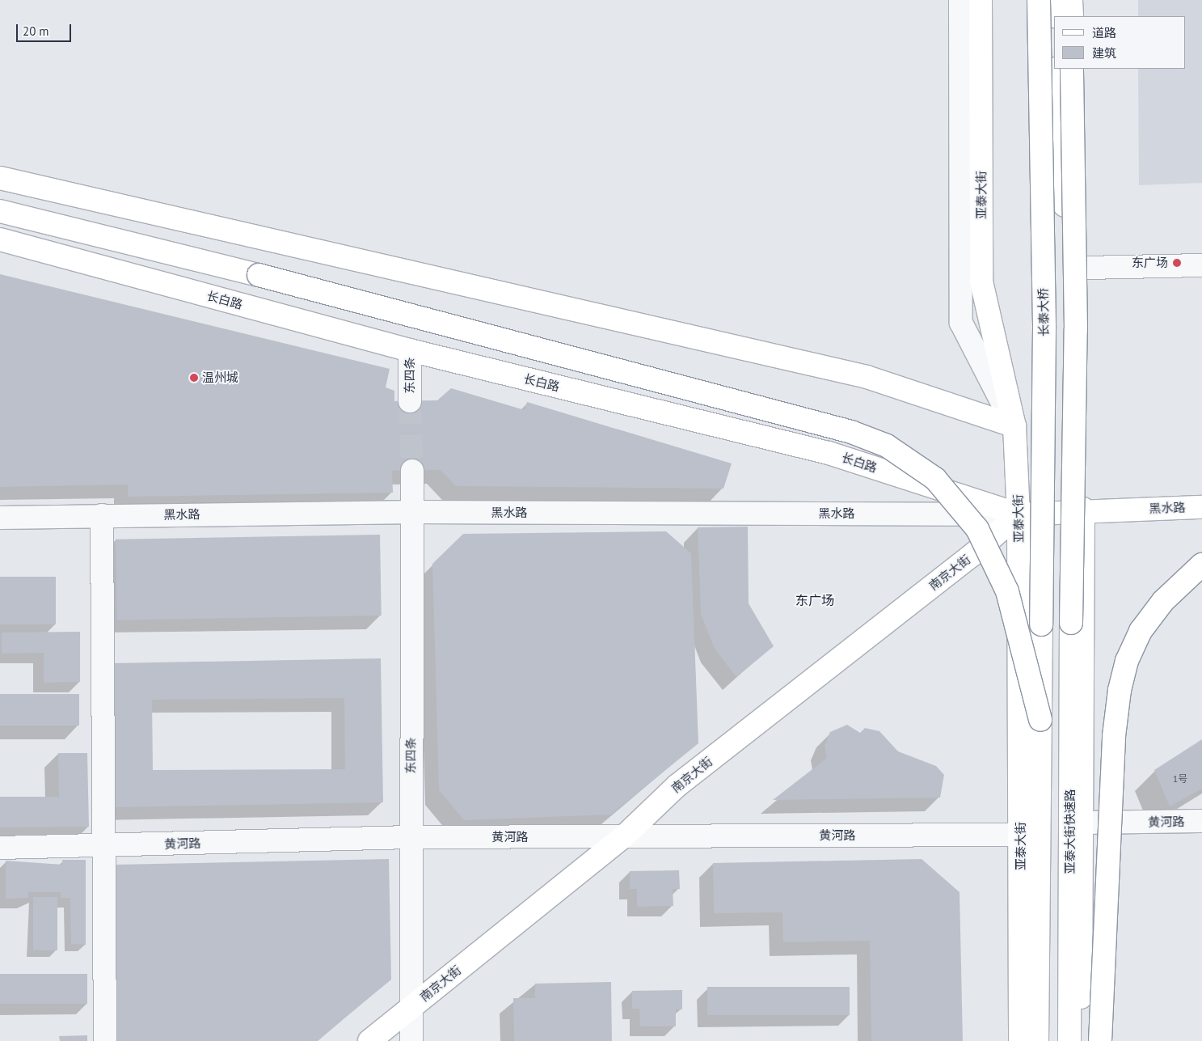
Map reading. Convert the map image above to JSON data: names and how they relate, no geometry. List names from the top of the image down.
{
  "streets": {
    "main road": [
      "亚泰大街",
      "长白路",
      "长泰大桥",
      "黑水路",
      "南京大街",
      "亚泰大街快速路"
    ],
    "street": ["东四条", "黄河路"]
  },
  "crossings": [
    ["亚泰大街", "长白路"],
    ["亚泰大街", "黑水路"],
    ["亚泰大街", "南京大街"],
    ["亚泰大街", "黄河路"],
    ["长白路", "东四条"],
    ["长白路", "黑水路"],
    ["长白路", "南京大街"],
    ["东四条", "黑水路"],
    ["东四条", "南京大街"],
    ["东四条", "黄河路"],
    ["黑水路", "南京大街"],
    ["南京大街", "黄河路"]
  ],
  "districts": ["东广场"],
  "places": ["东广场", "温州城"],
  "house_numbers": ["1号"],
  "legend": ["道路", "建筑"],
  "scale_bar": "20 m"
}
